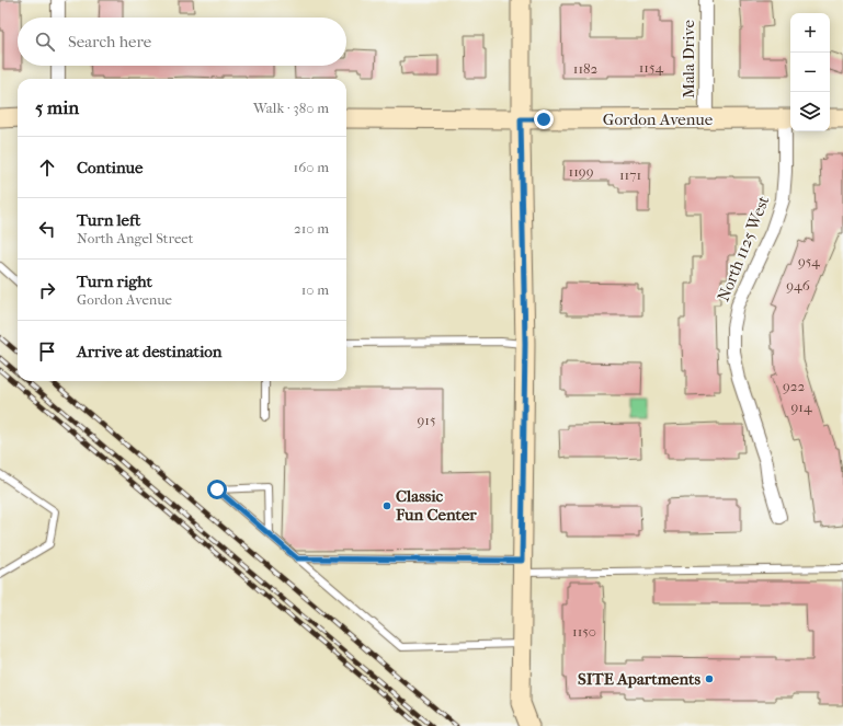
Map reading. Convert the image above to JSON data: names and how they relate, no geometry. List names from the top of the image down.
{
  "streets": {
    "street": ["Mala Drive", "Gordon Avenue", "North 1125 West"]
  },
  "crossings": [
    ["Mala Drive", "Gordon Avenue"],
    ["Gordon Avenue", "North 1125 West"]
  ],
  "places": ["Classic Fun Center", "SITE Apartments"],
  "house_numbers": [
    "1154",
    "1182",
    "1199",
    "1171",
    "954",
    "946",
    "922",
    "914",
    "915",
    "1150"
  ],
  "page": {
    "map_buttons": ["+", "−"],
    "search": "Search here",
    "heading": ["5 min", "Walk · 380 m"],
    "list": [
      ["Continue", "160 m"],
      ["Turn left", "North Angel Street", "210 m"],
      ["Turn right", "Gordon Avenue", "10 m"],
      "Arrive at destination"
    ]
  }
}
